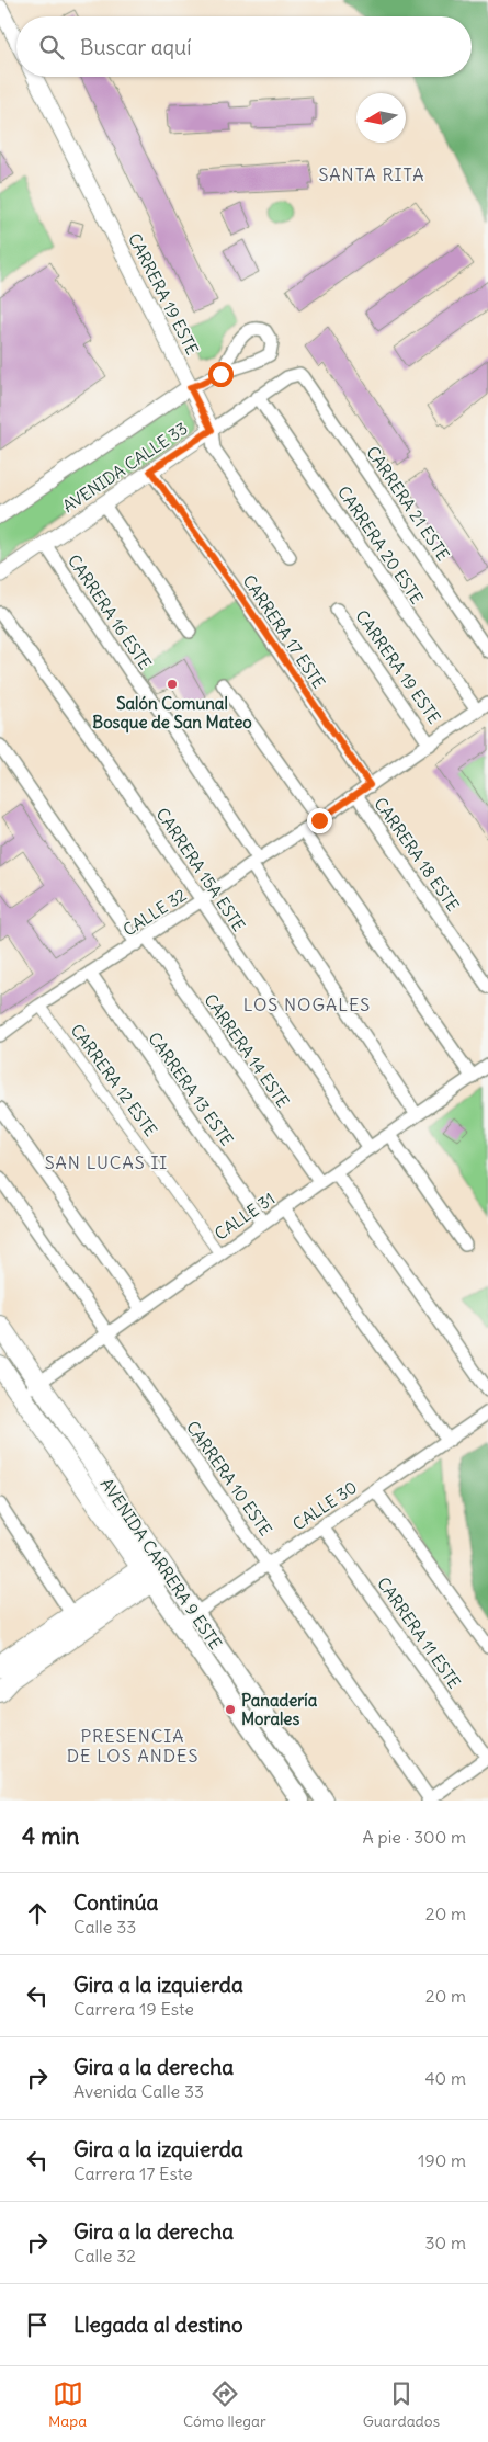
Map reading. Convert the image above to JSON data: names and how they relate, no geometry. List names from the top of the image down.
{
  "streets": {
    "main road": ["AVENIDA CARRERA 9 ESTE"],
    "street": [
      "CARRERA 19 ESTE",
      "AVENIDA CALLE 33",
      "CARRERA 21 ESTE",
      "CARRERA 20 ESTE",
      "CARRERA 16 ESTE",
      "CARRERA 17 ESTE",
      "CARRERA 18 ESTE",
      "CARRERA 15A ESTE",
      "CALLE 32",
      "CARRERA 14 ESTE",
      "CARRERA 12 ESTE",
      "CARRERA 13 ESTE",
      "CALLE 31",
      "CARRERA 10 ESTE",
      "CALLE 30",
      "CARRERA 11 ESTE"
    ]
  },
  "crossings": [
    ["CARRERA 19 ESTE", "AVENIDA CALLE 33"],
    ["CARRERA 19 ESTE", "CALLE 32"],
    ["AVENIDA CALLE 33", "CARRERA 21 ESTE"],
    ["AVENIDA CALLE 33", "CARRERA 20 ESTE"],
    ["AVENIDA CALLE 33", "CARRERA 16 ESTE"],
    ["AVENIDA CALLE 33", "CARRERA 17 ESTE"],
    ["CARRERA 20 ESTE", "CALLE 32"],
    ["CARRERA 16 ESTE", "CALLE 32"],
    ["CARRERA 16 ESTE", "CALLE 31"],
    ["CARRERA 17 ESTE", "CALLE 32"],
    ["CARRERA 18 ESTE", "CALLE 32"],
    ["CARRERA 15A ESTE", "CALLE 32"],
    ["CARRERA 15A ESTE", "CALLE 31"],
    ["CALLE 32", "CARRERA 14 ESTE"],
    ["CALLE 32", "CARRERA 12 ESTE"],
    ["CALLE 32", "CARRERA 13 ESTE"],
    ["CARRERA 14 ESTE", "CALLE 31"],
    ["CARRERA 12 ESTE", "CALLE 31"],
    ["CARRERA 13 ESTE", "CALLE 31"],
    ["CALLE 31", "CARRERA 10 ESTE"],
    ["CALLE 31", "AVENIDA CARRERA 9 ESTE"],
    ["CARRERA 10 ESTE", "CALLE 30"],
    ["CALLE 30", "AVENIDA CARRERA 9 ESTE"],
    ["CALLE 30", "CARRERA 11 ESTE"]
  ],
  "districts": [
    "SANTA RITA",
    "LOS NOGALES",
    "SAN LUCAS II",
    "PRESENCIA DE LOS ANDES"
  ],
  "places": ["Salón Comunal Bosque de San Mateo", "Panadería Morales"],
  "north": "left",
  "page": {
    "search": "Buscar aquí",
    "heading": ["4 min", "A pie · 300 m"],
    "list": [
      ["Continúa", "Calle 33", "20 m"],
      ["Gira a la izquierda", "Carrera 19 Este", "20 m"],
      ["Gira a la derecha", "Avenida Calle 33", "40 m"],
      ["Gira a la izquierda", "Carrera 17 Este", "190 m"],
      ["Gira a la derecha", "Calle 32", "30 m"],
      "Llegada al destino"
    ],
    "nav": ["Mapa", "Cómo llegar", "Guardados"]
  }
}
